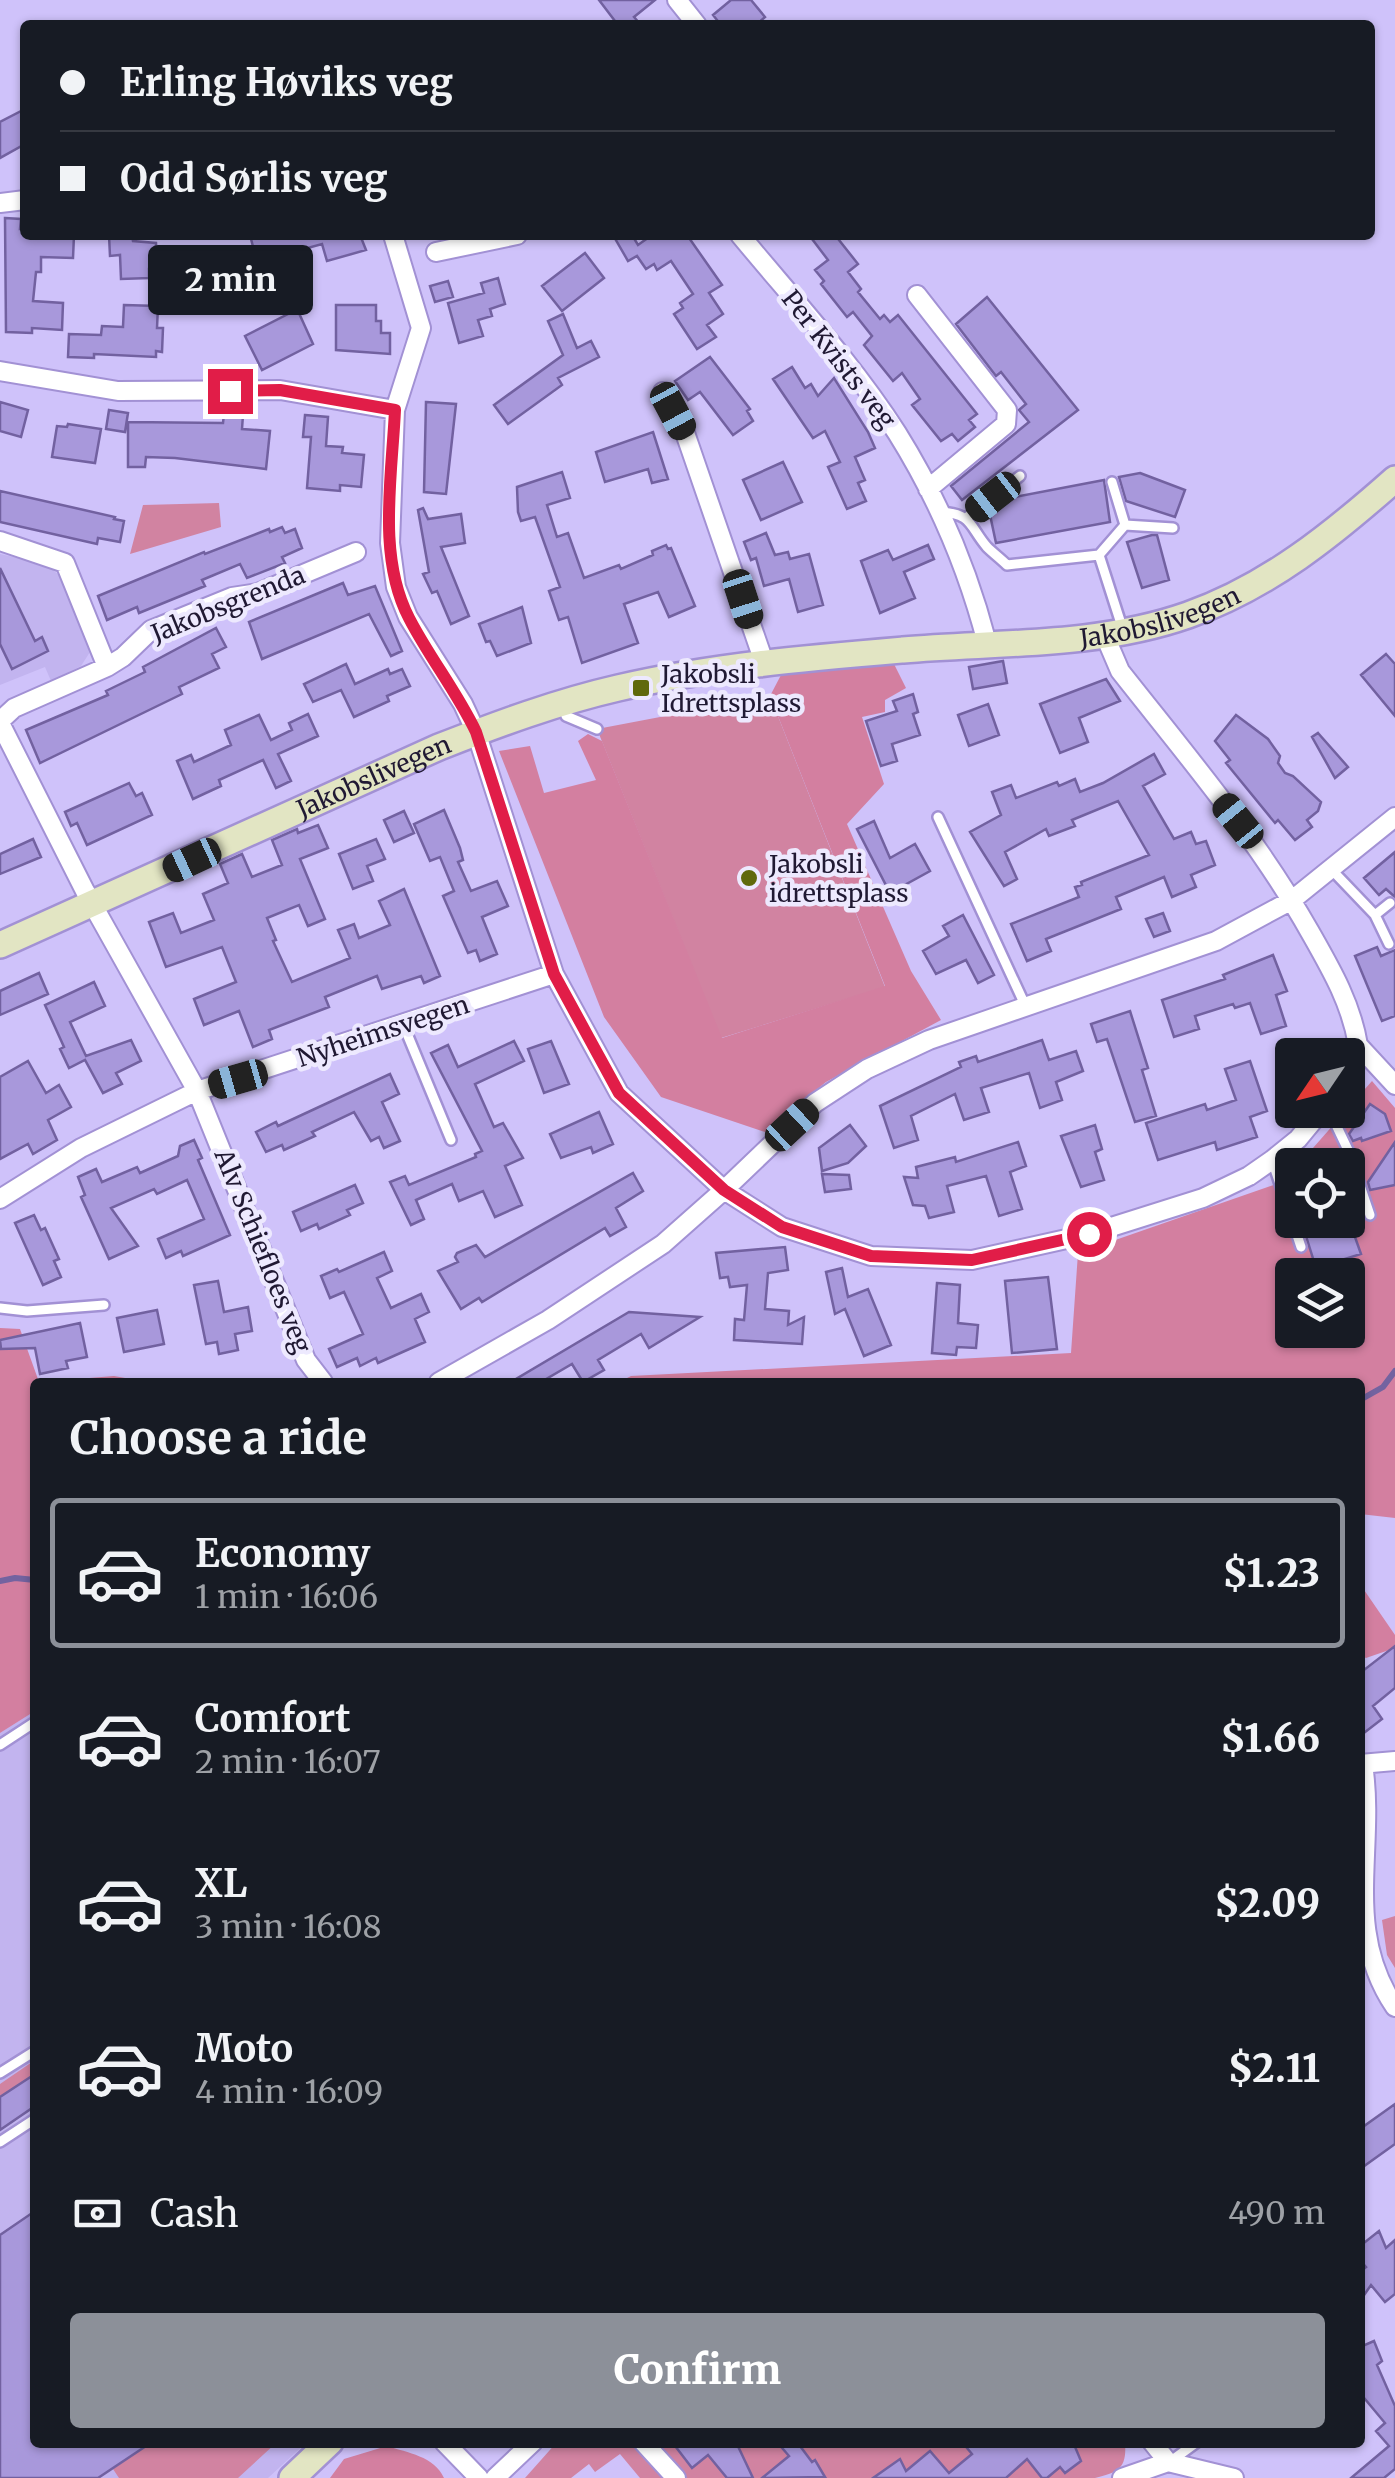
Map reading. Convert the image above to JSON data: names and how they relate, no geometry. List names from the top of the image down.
{
  "streets": {
    "street": [
      "Per Kvists veg",
      "Jakobsgrenda",
      "Jakobslivegen",
      "Nyheimsvegen",
      "Alv Schiefloes veg"
    ]
  },
  "crossings": [
    ["Per Kvists veg", "Jakobslivegen"],
    ["Jakobsgrenda", "Jakobslivegen"],
    ["Jakobsgrenda", "Alv Schiefloes veg"],
    ["Jakobslivegen", "Alv Schiefloes veg"],
    ["Nyheimsvegen", "Alv Schiefloes veg"]
  ],
  "places": {
    "transit": ["Jakobsli Idrettsplass"],
    "other": ["Jakobsli idrettsplass"]
  },
  "north": "bottom left",
  "page": {
    "banner": ["Erling Høviks veg", "Odd Sørlis veg"],
    "bubble": "2 min",
    "heading": "Choose a ride",
    "list": [
      {
        "name": "Economy",
        "note": "1 min · 16:06",
        "value": "$1.23"
      },
      {
        "name": "Comfort",
        "note": "2 min · 16:07",
        "value": "$1.66"
      },
      {
        "name": "XL",
        "note": "3 min · 16:08",
        "value": "$2.09"
      },
      {
        "name": "Moto",
        "note": "4 min · 16:09",
        "value": "$2.11"
      }
    ],
    "pay": ["Cash", "490 m"],
    "buttons": "Confirm"
  }
}
